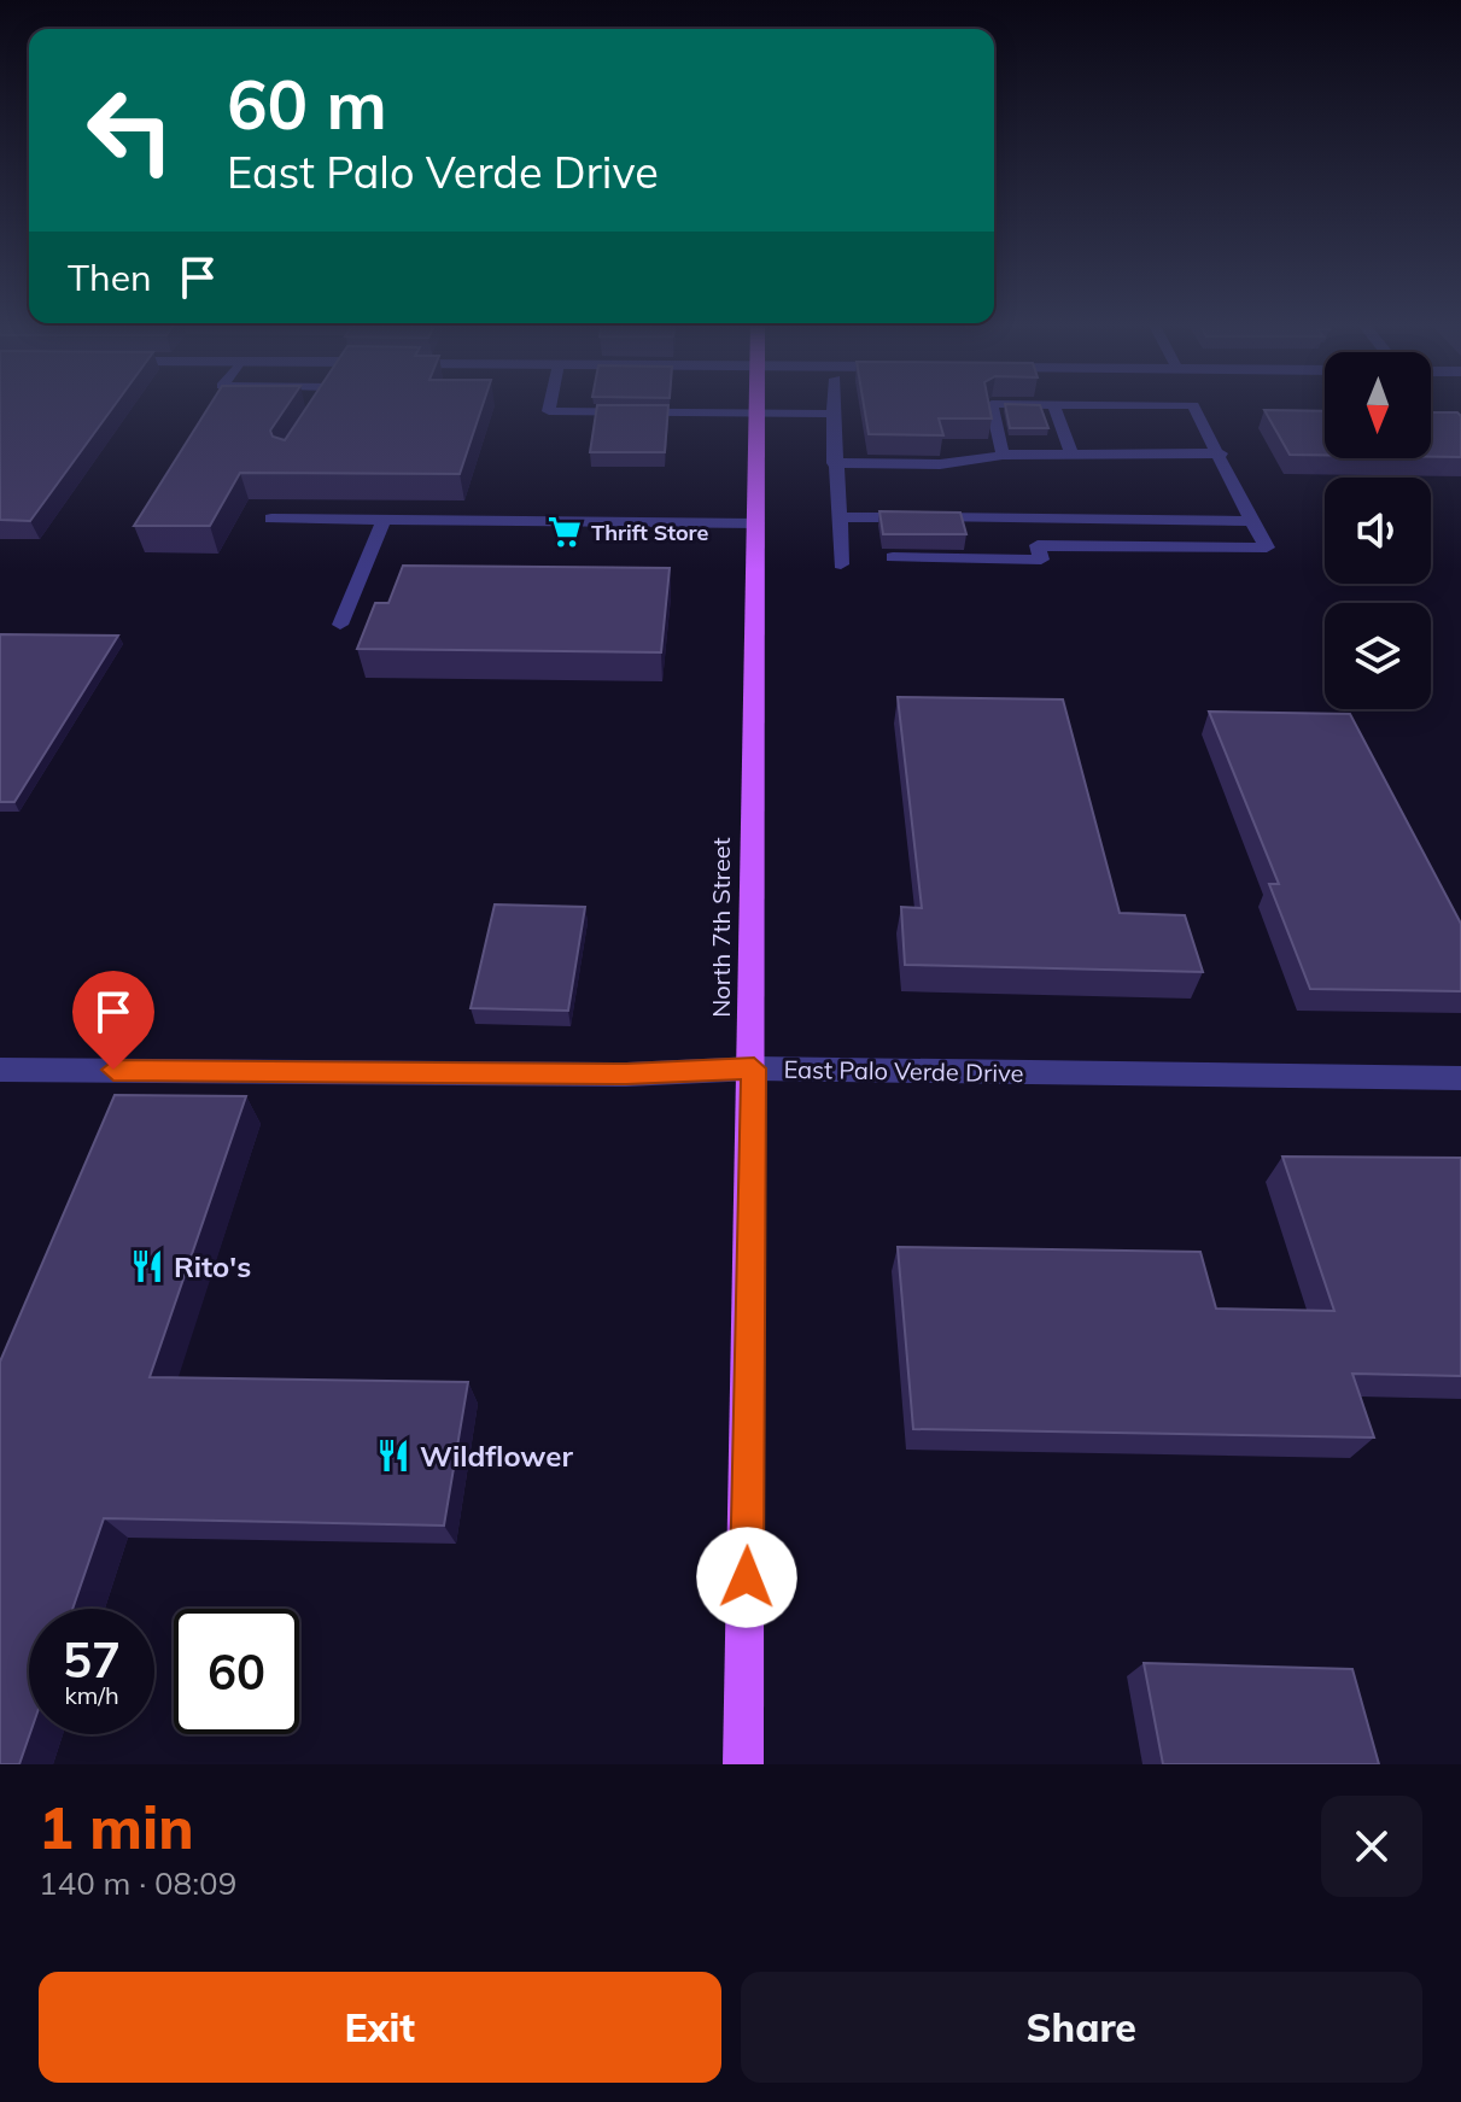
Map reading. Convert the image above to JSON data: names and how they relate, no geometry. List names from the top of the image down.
{
  "streets": {
    "main road": ["North 7th Street"],
    "street": ["East Palo Verde Drive"]
  },
  "crossings": [
    ["North 7th Street", "East Palo Verde Drive"]
  ],
  "places": {
    "supermarket": ["Thrift Store"],
    "restaurant": ["Rito's", "Wildflower"]
  },
  "north": "bottom",
  "page": {
    "turn": ["60 m", "East Palo Verde Drive"],
    "then": "Then",
    "speed": "57 km/h",
    "limit": "60",
    "heading": ["1 min", "140 m · 08:09"],
    "buttons": ["Exit", "Share"]
  }
}
